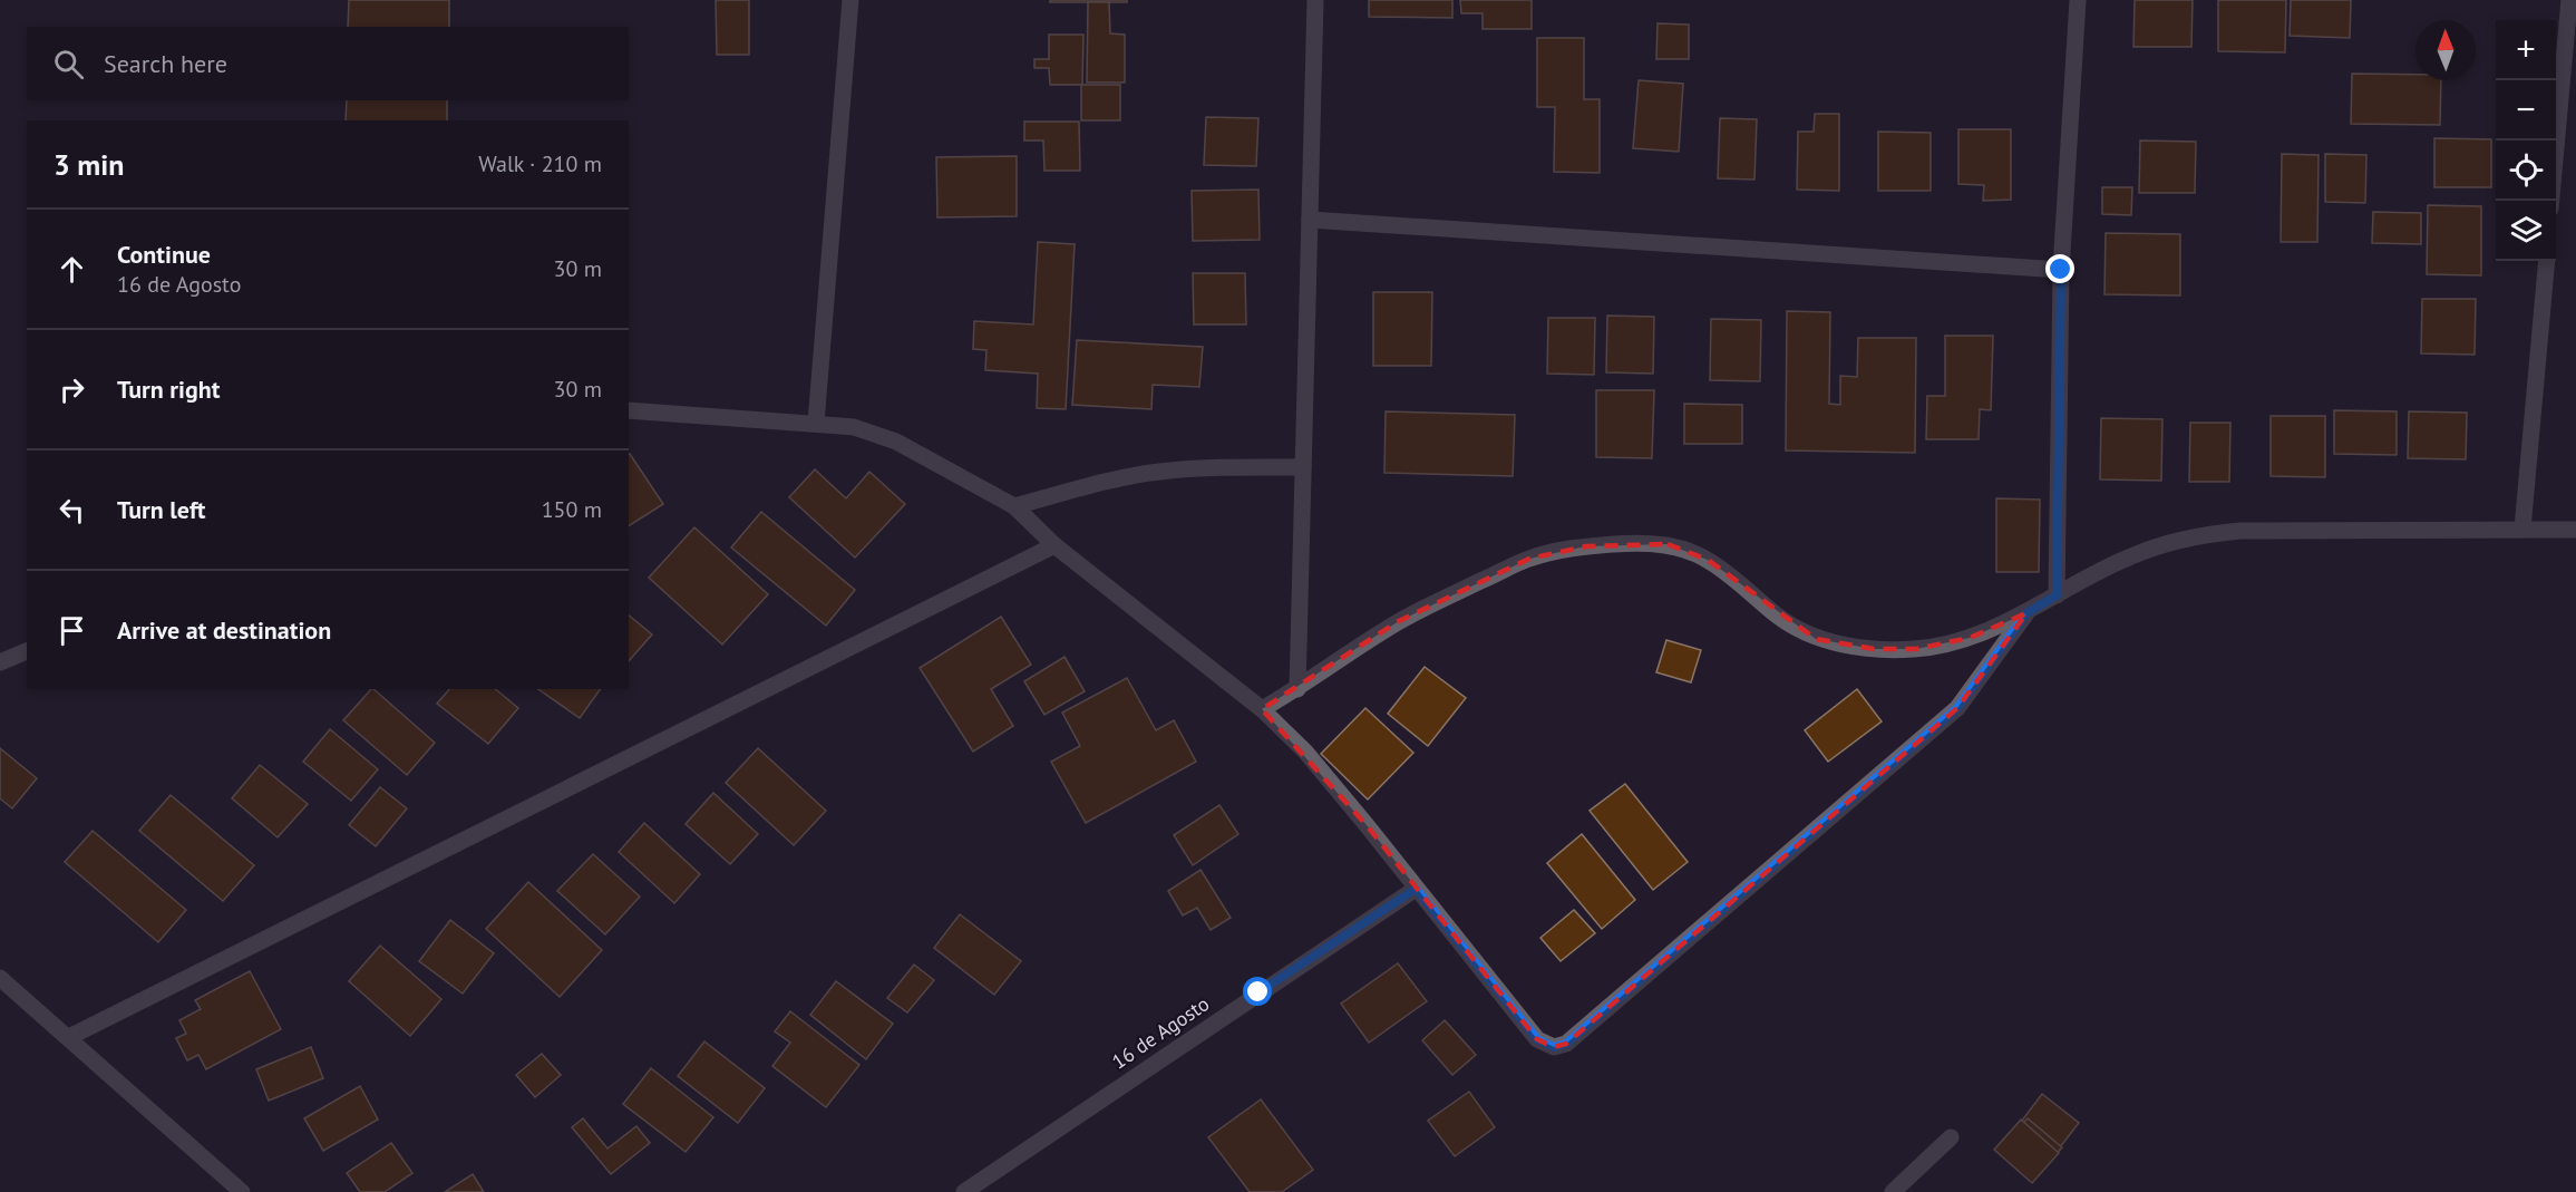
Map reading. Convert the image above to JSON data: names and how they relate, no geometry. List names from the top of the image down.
{
  "streets": {
    "street": ["16 de Agosto"]
  },
  "north": "top",
  "page": {
    "map_buttons": ["+", "−"],
    "search": "Search here",
    "heading": ["3 min", "Walk · 210 m"],
    "list": [
      ["Continue", "16 de Agosto", "30 m"],
      ["Turn right", "30 m"],
      ["Turn left", "150 m"],
      "Arrive at destination"
    ]
  }
}
